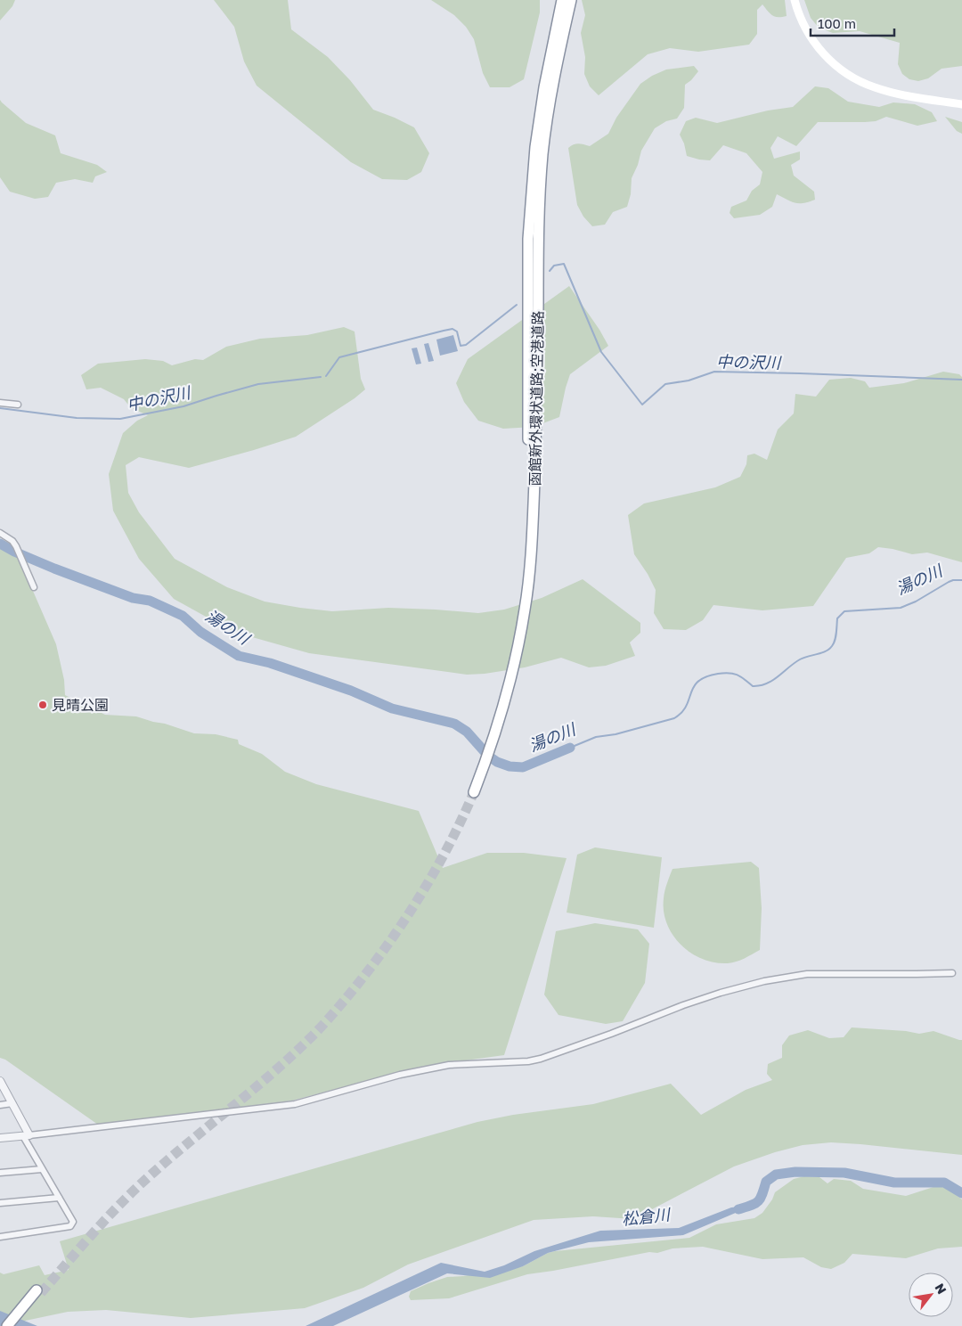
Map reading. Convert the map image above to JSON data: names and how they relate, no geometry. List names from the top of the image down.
{
  "streets": {
    "highway": ["函館新外環状道路;空港道路"]
  },
  "water": ["中の沢川", "湯の川", "松倉川"],
  "places": ["見晴公園"],
  "scale_bar": "100 m",
  "north": "top right"
}
